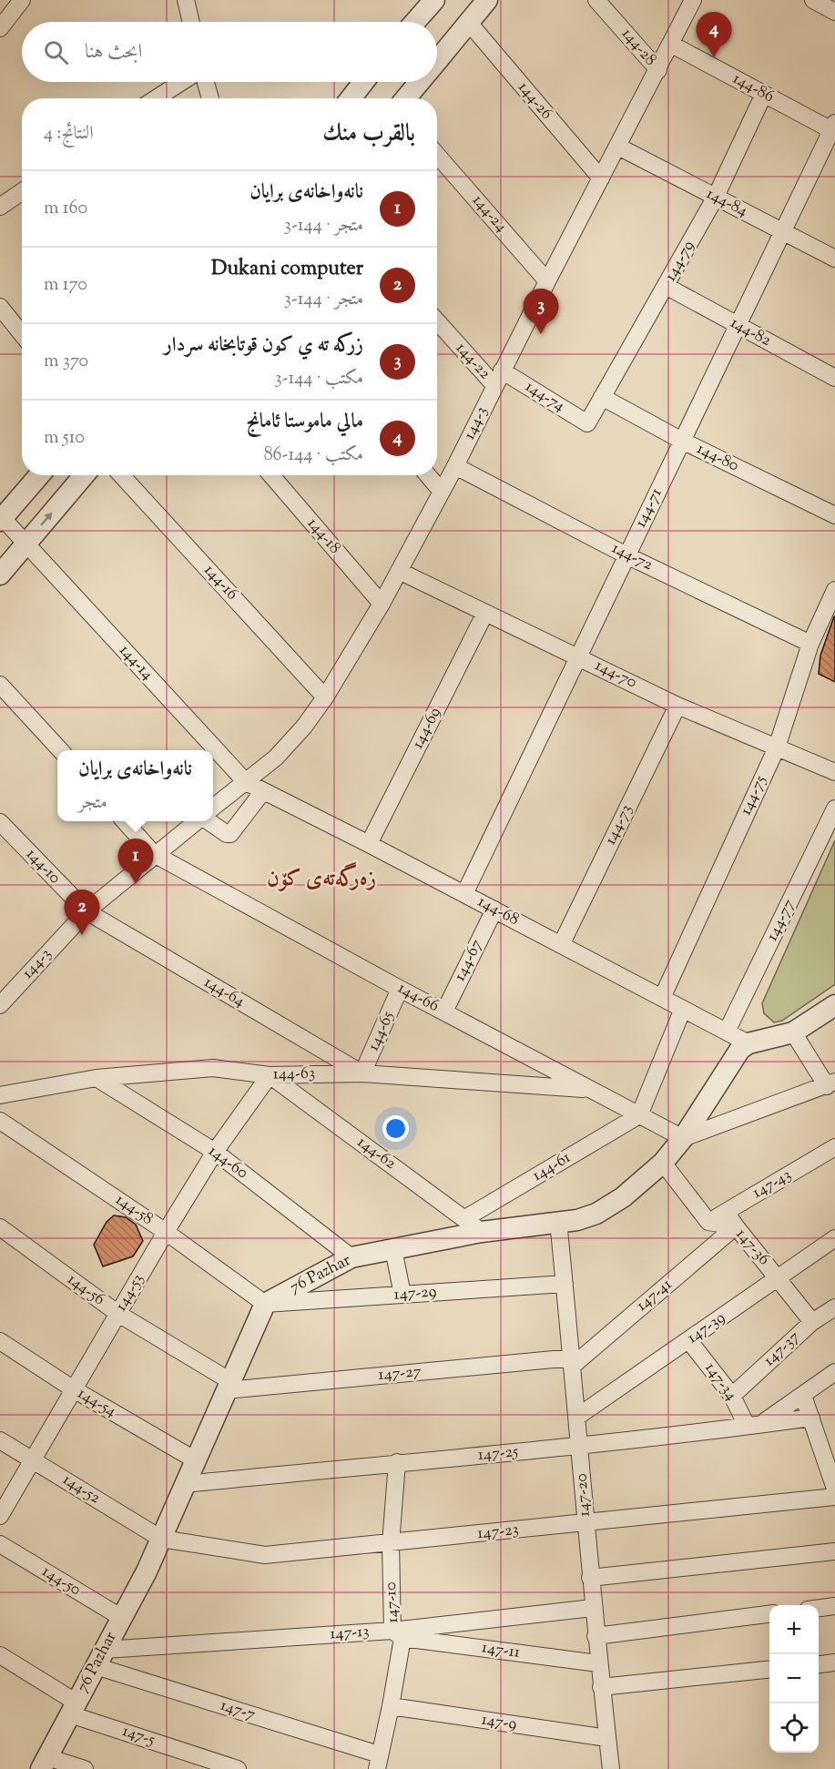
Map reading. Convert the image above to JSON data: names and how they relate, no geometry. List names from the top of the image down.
{
  "streets": {
    "street": [
      "144-28",
      "144-86",
      "144-26",
      "144-84",
      "144-24",
      "144-79",
      "144-82",
      "144-22",
      "144-74",
      "144-3",
      "144-80",
      "144-71",
      "144-18",
      "144-72",
      "144-16",
      "144-14",
      "144-70",
      "144-69",
      "144-75",
      "144-73",
      "144-10",
      "144-68",
      "144-77",
      "144-67",
      "144-64",
      "144-66",
      "144-65",
      "144-63",
      "144-62",
      "144-60",
      "144-61",
      "147-43",
      "144-58",
      "147-36",
      "76 Pazhar",
      "144-56",
      "144-53",
      "147-29",
      "147-41",
      "147-39",
      "147-37",
      "147-27",
      "147-34",
      "144-54",
      "147-25",
      "144-52",
      "147-20",
      "147-23",
      "144-50",
      "147-10",
      "147-13",
      "147-11",
      "147-7",
      "147-9",
      "147-5"
    ]
  },
  "crossings": [
    ["144-28", "144-3"],
    ["144-86", "144-79"],
    ["144-86", "144-3"],
    ["144-86", "144-71"],
    ["144-26", "144-3"],
    ["144-84", "144-79"],
    ["144-84", "144-3"],
    ["144-84", "144-71"],
    ["144-24", "144-3"],
    ["144-79", "144-82"],
    ["144-79", "144-74"],
    ["144-79", "144-80"],
    ["144-82", "144-71"],
    ["144-22", "144-74"],
    ["144-22", "144-3"],
    ["144-74", "144-3"],
    ["144-3", "144-18"],
    ["144-3", "144-72"],
    ["144-3", "144-16"],
    ["144-3", "144-14"],
    ["144-3", "144-70"],
    ["144-3", "144-10"],
    ["144-3", "144-68"],
    ["144-3", "144-64"],
    ["144-3", "144-66"],
    ["144-80", "144-71"],
    ["144-71", "144-72"],
    ["144-71", "144-70"],
    ["144-71", "144-68"],
    ["144-72", "144-75"],
    ["144-14", "144-68"],
    ["144-70", "144-69"],
    ["144-70", "144-75"],
    ["144-70", "144-73"],
    ["144-69", "144-68"],
    ["144-75", "144-68"],
    ["144-73", "144-68"],
    ["144-10", "144-64"],
    ["144-68", "144-77"],
    ["144-68", "144-67"],
    ["144-68", "76 Pazhar"],
    ["144-67", "144-66"],
    ["144-64", "144-65"],
    ["144-64", "144-63"],
    ["144-66", "144-65"],
    ["144-66", "144-63"],
    ["144-66", "144-61"],
    ["144-66", "76 Pazhar"],
    ["144-65", "144-63"],
    ["144-63", "144-62"],
    ["144-63", "144-60"],
    ["144-63", "144-53"],
    ["144-62", "144-61"],
    ["144-62", "76 Pazhar"],
    ["144-62", "144-53"],
    ["144-60", "76 Pazhar"],
    ["144-60", "144-53"],
    ["147-43", "147-36"],
    ["147-43", "147-41"],
    ["144-58", "76 Pazhar"],
    ["144-58", "144-53"],
    ["144-58", "147-29"],
    ["147-36", "76 Pazhar"],
    ["147-36", "147-41"],
    ["147-36", "147-39"],
    ["147-36", "147-37"],
    ["76 Pazhar", "144-56"],
    ["76 Pazhar", "147-29"],
    ["76 Pazhar", "147-27"],
    ["76 Pazhar", "144-54"],
    ["76 Pazhar", "147-25"],
    ["76 Pazhar", "144-52"],
    ["76 Pazhar", "147-20"],
    ["76 Pazhar", "147-23"],
    ["76 Pazhar", "144-50"],
    ["76 Pazhar", "147-13"],
    ["76 Pazhar", "147-7"],
    ["76 Pazhar", "147-5"],
    ["144-56", "144-53"],
    ["144-56", "147-27"],
    ["144-53", "144-54"],
    ["144-53", "144-52"],
    ["147-29", "147-20"],
    ["147-41", "147-27"],
    ["147-41", "147-20"],
    ["147-39", "147-34"],
    ["147-39", "147-20"],
    ["147-37", "147-34"],
    ["147-27", "147-20"],
    ["147-34", "147-25"],
    ["147-25", "147-20"],
    ["147-25", "147-10"],
    ["144-52", "147-23"],
    ["147-20", "147-23"],
    ["147-20", "147-13"],
    ["147-20", "147-11"],
    ["147-20", "147-9"],
    ["147-23", "147-10"],
    ["147-10", "147-13"],
    ["147-10", "147-11"],
    ["147-10", "147-7"],
    ["147-10", "147-9"],
    ["147-13", "147-11"],
    ["147-13", "147-7"]
  ],
  "districts": ["زەرگەتەی کۆن"],
  "page": {
    "pins": [
      "4",
      "3",
      "1",
      "2"
    ],
    "search": "ابحث هنا",
    "heading": ["بالقرب منك", "النتائج: 4"],
    "list": [
      {
        "mark": "1",
        "name": "نانەواخانەی برایان",
        "note": "متجر · 144-3",
        "value": "160 m"
      },
      {
        "mark": "2",
        "name": "Dukani computer",
        "note": "متجر · 144-3",
        "value": "170 m"
      },
      {
        "mark": "3",
        "name": "زركه ته ي كون قوتابخانه سردار",
        "note": "مكتب · 144-3",
        "value": "370 m"
      },
      {
        "mark": "4",
        "name": "مالي ماموستا ئامانج",
        "note": "مكتب · 144-86",
        "value": "510 m"
      }
    ],
    "popup": ["نانەواخانەی برایان", "متجر"],
    "map_buttons": ["+", "−"]
  }
}
